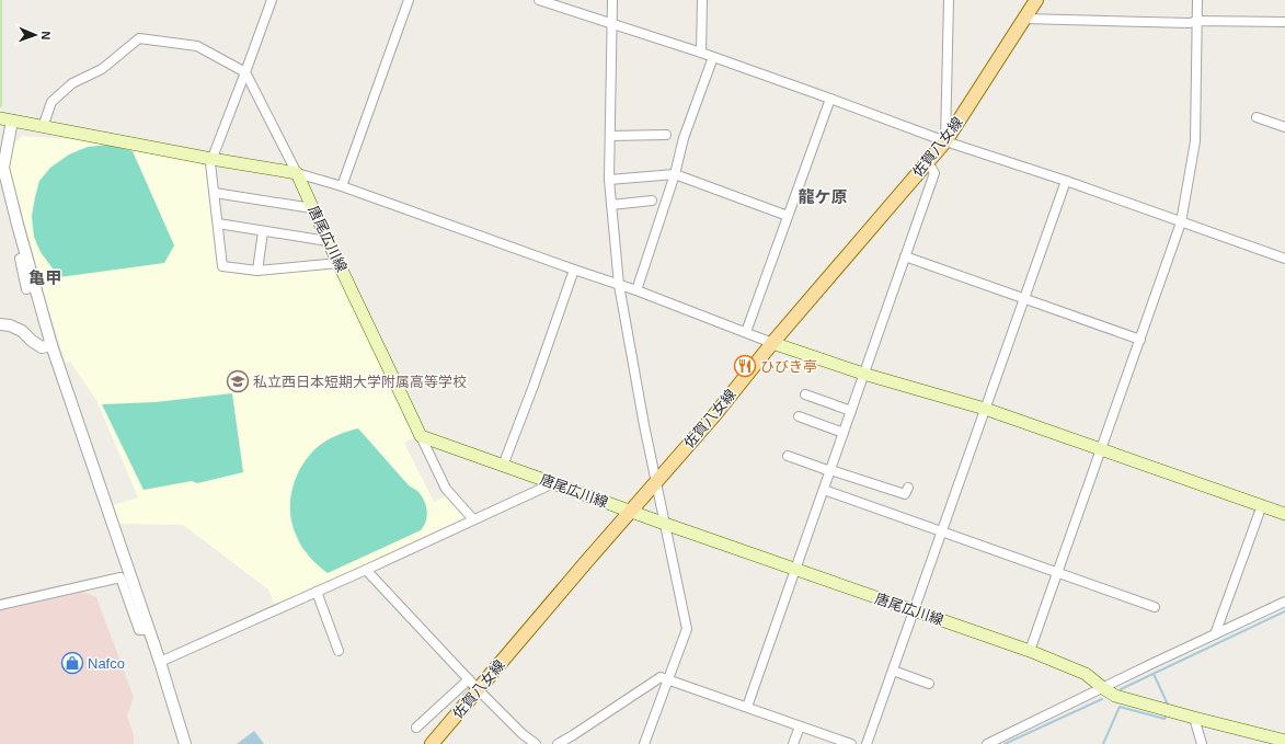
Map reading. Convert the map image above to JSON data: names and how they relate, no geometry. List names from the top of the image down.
{
  "streets": {
    "main road": ["佐賀八女線", "唐尾広川線"]
  },
  "crossings": [
    ["佐賀八女線", "唐尾広川線"]
  ],
  "districts": ["龍ケ原", "亀甲"],
  "places": {
    "restaurant": ["ひびき亭"],
    "school or university": ["私立西日本短期大学附属高等学校"],
    "shop": ["Nafco"]
  },
  "north": "right"
}
